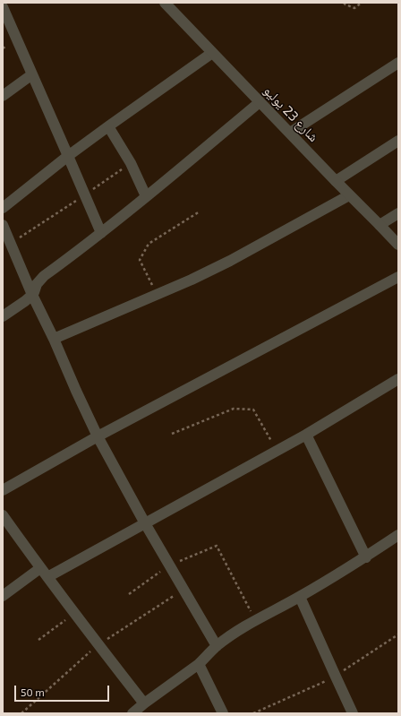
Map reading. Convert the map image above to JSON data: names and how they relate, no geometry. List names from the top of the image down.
{
  "streets": {
    "street": ["شارع 23 يوليو"]
  },
  "scale_bar": "50 m"
}
